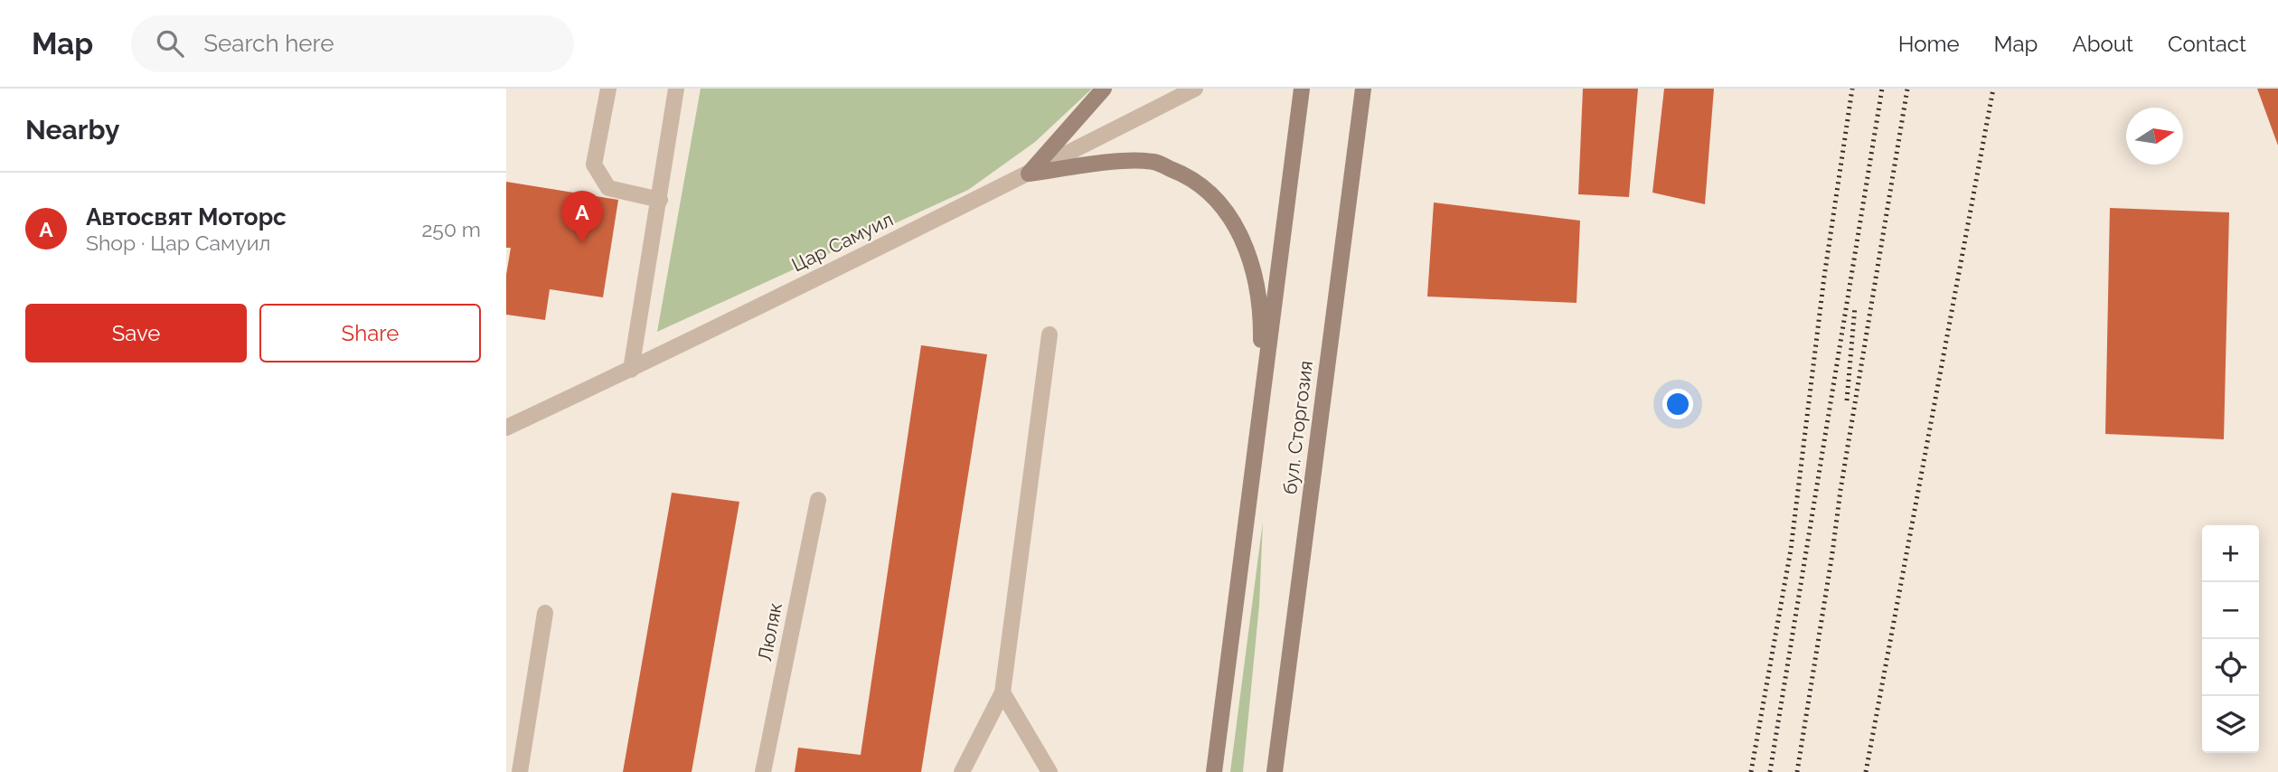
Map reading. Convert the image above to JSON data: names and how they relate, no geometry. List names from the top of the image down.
{
  "streets": {
    "main road": ["бул. Сторгозия"],
    "street": ["Цар Самуил", "Люляк"]
  },
  "north": "right",
  "page": {
    "header": "Map",
    "search": "Search here",
    "nav": [
      "Home",
      "Map",
      "About",
      "Contact"
    ],
    "heading": "Nearby",
    "list": [
      {
        "mark": "A",
        "name": "Автосвят Моторс",
        "note": "Shop · Цар Самуил",
        "value": "250 m"
      }
    ],
    "pins": "A",
    "buttons": ["Save", "Share"],
    "map_buttons": ["+", "−"]
  }
}
